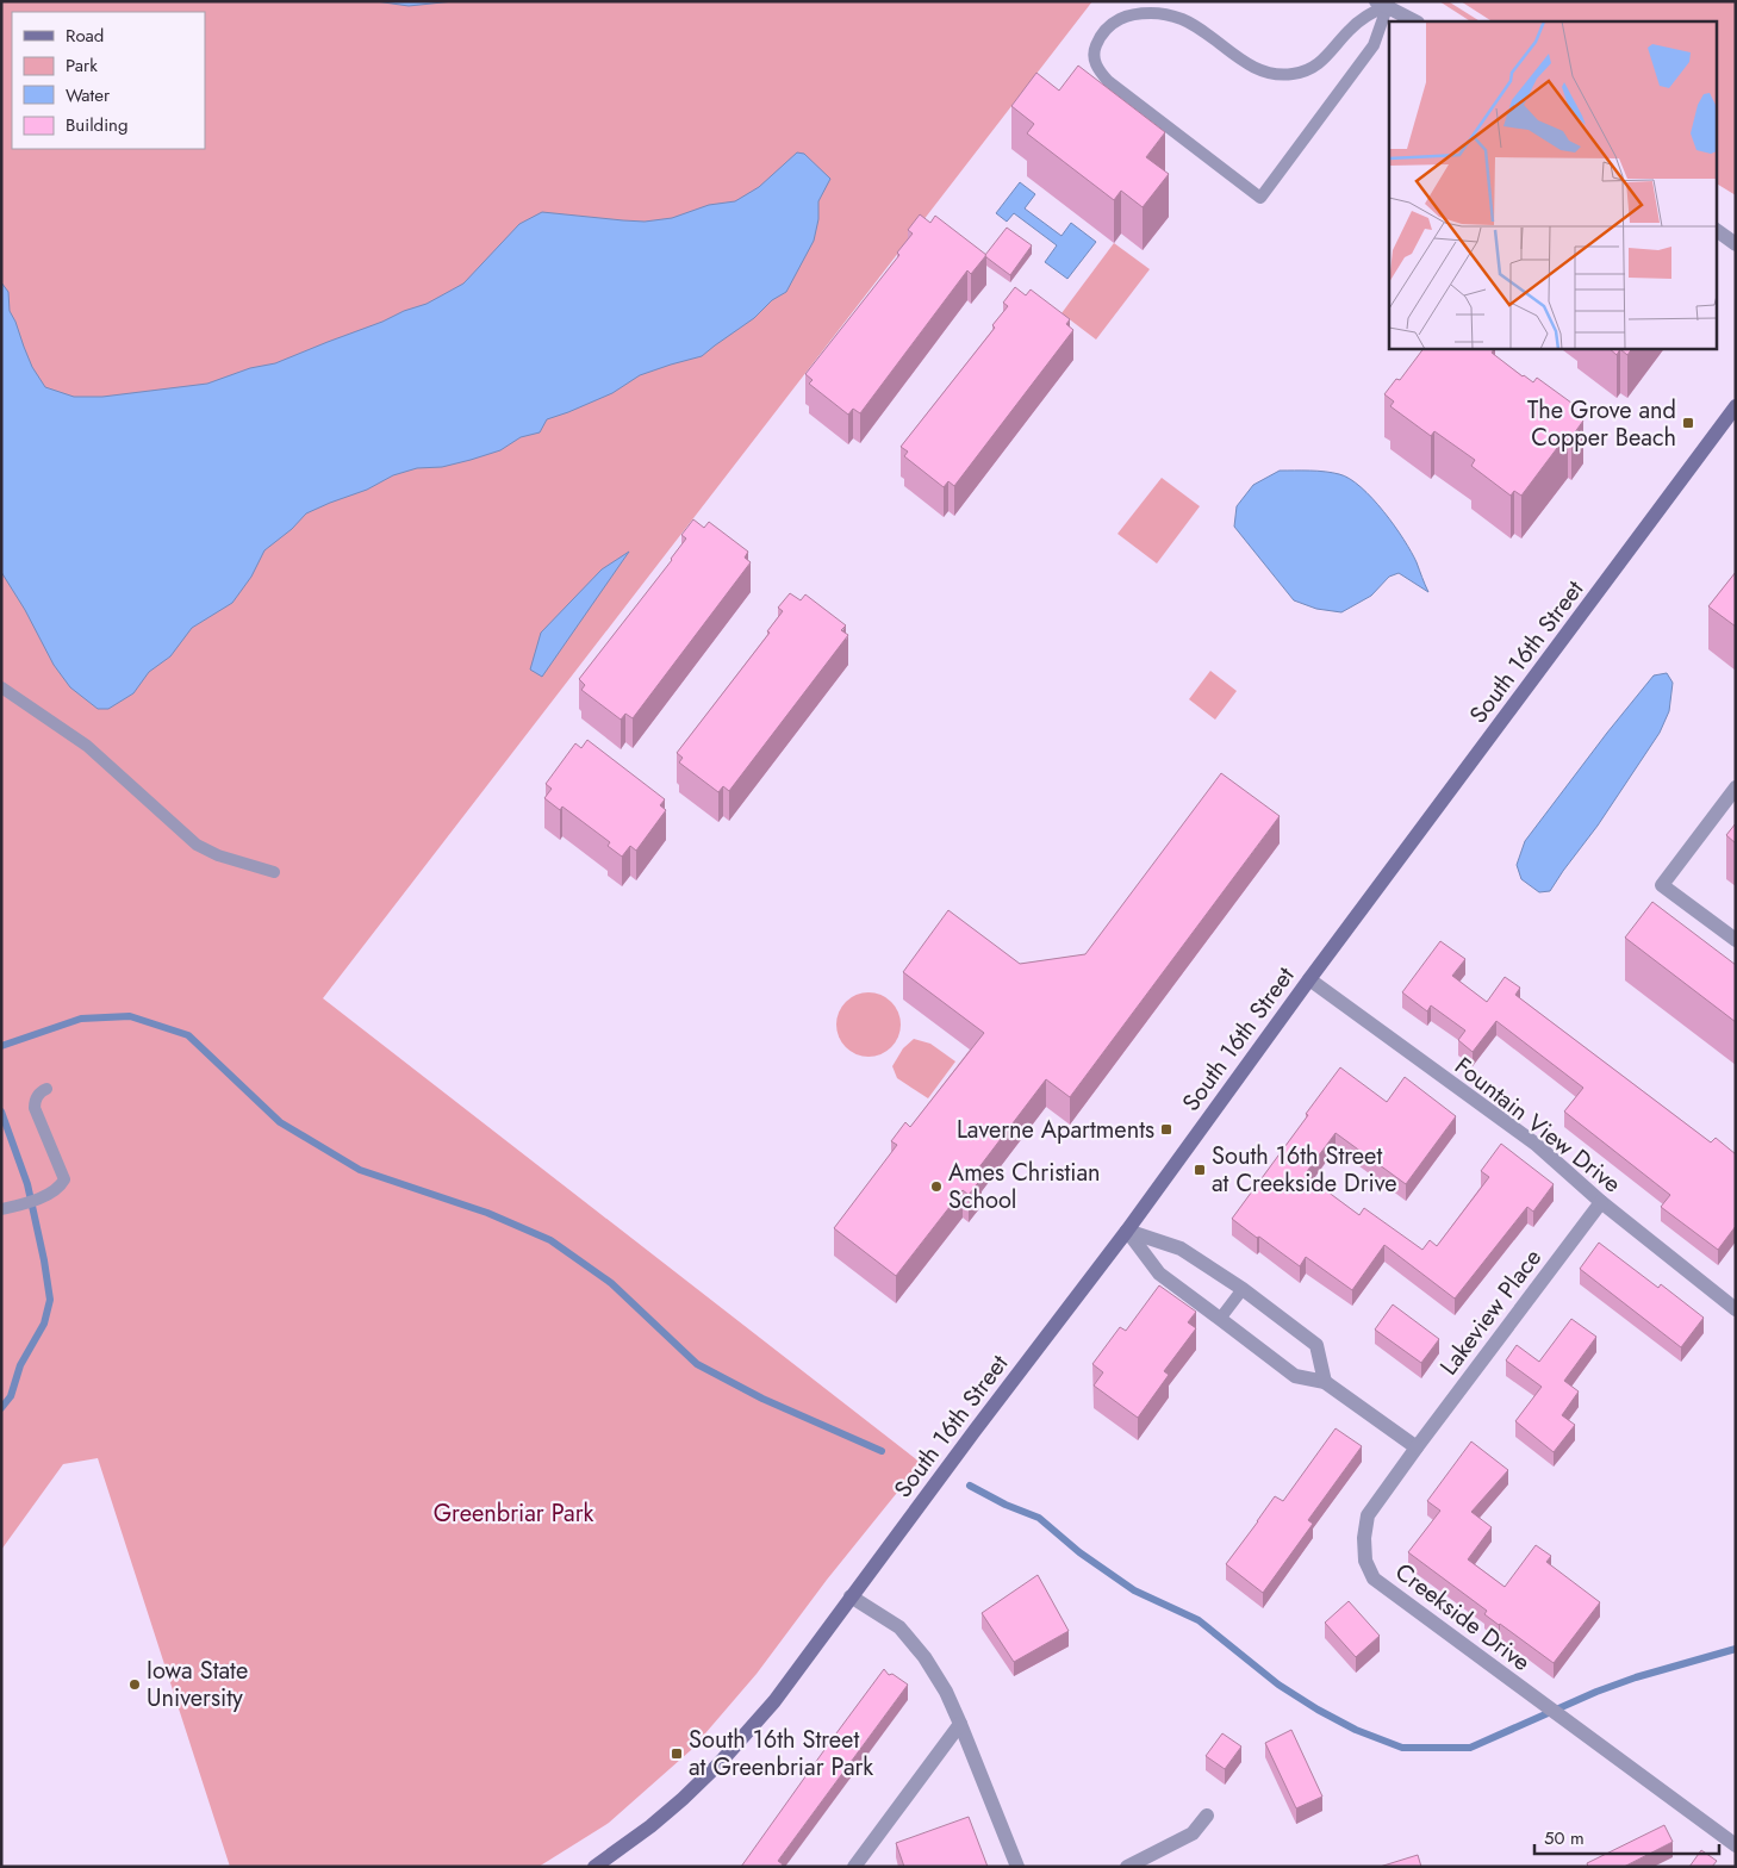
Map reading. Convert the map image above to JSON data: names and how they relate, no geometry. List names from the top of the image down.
{
  "streets": {
    "main road": ["South 16th Street"],
    "street": ["Fountain View Drive", "Lakeview Place", "Creekside Drive"]
  },
  "crossings": [
    ["South 16th Street", "Fountain View Drive"],
    ["Fountain View Drive", "Lakeview Place"],
    ["Lakeview Place", "Creekside Drive"]
  ],
  "parks": ["Greenbriar Park"],
  "places": {
    "transit": [
      "The Grove and Copper Beach",
      "Laverne Apartments",
      "South 16th Street at Creekside Drive",
      "South 16th Street at Greenbriar Park"
    ],
    "other": ["Ames Christian School", "Iowa State University"]
  },
  "legend": [
    "Road",
    "Park",
    "Water",
    "Building"
  ],
  "scale_bar": "50 m"
}
